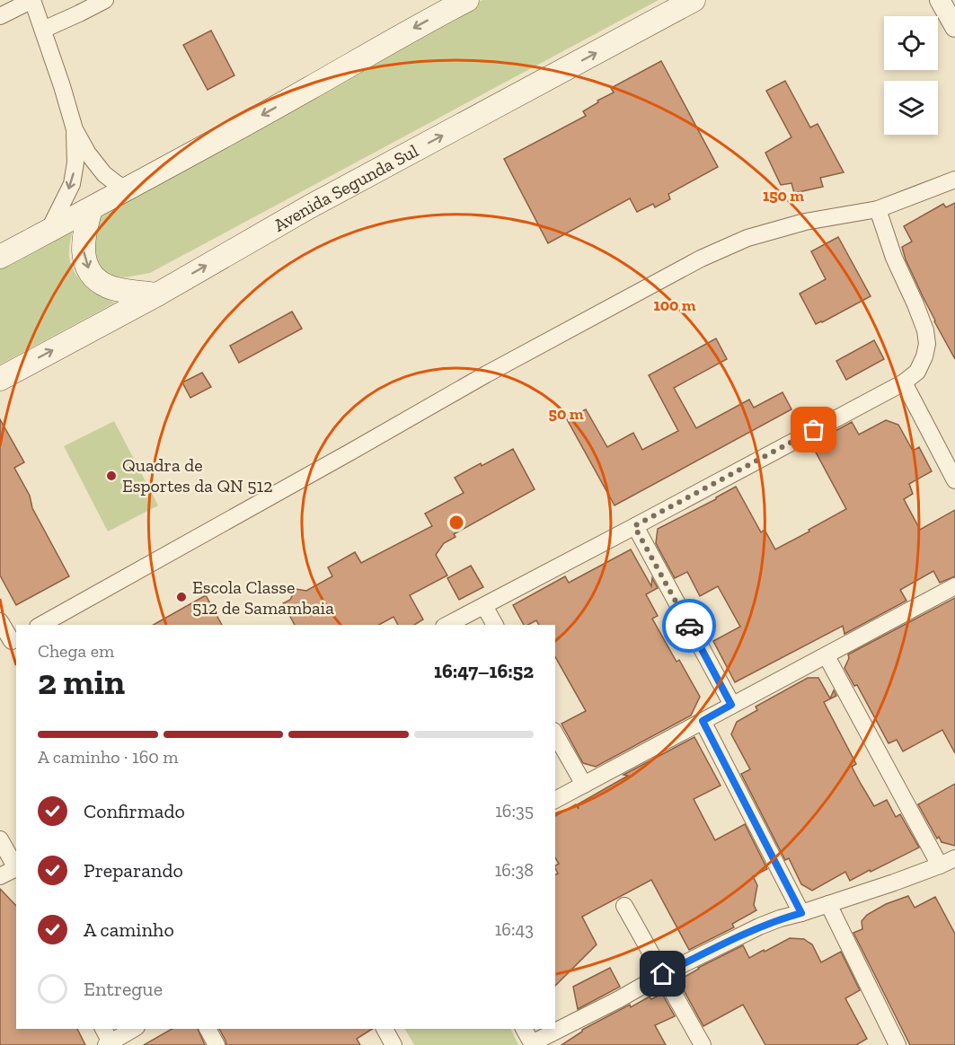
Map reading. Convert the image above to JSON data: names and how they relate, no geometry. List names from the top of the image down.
{
  "streets": {
    "main road": ["Avenida Segunda Sul"]
  },
  "places": ["Quadra de Esportes da QN 512", "Escola Classe 512 de Samambaia"],
  "page": {
    "heading": ["2 min", "Chega em", "16:47–16:52"],
    "bar": "A caminho · 160 m",
    "list": [
      ["Confirmado", "16:35"],
      ["Preparando", "16:38"],
      ["A caminho", "16:43"],
      "Entregue"
    ]
  },
  "rings": ["150 m", "100 m", "50 m"]
}
